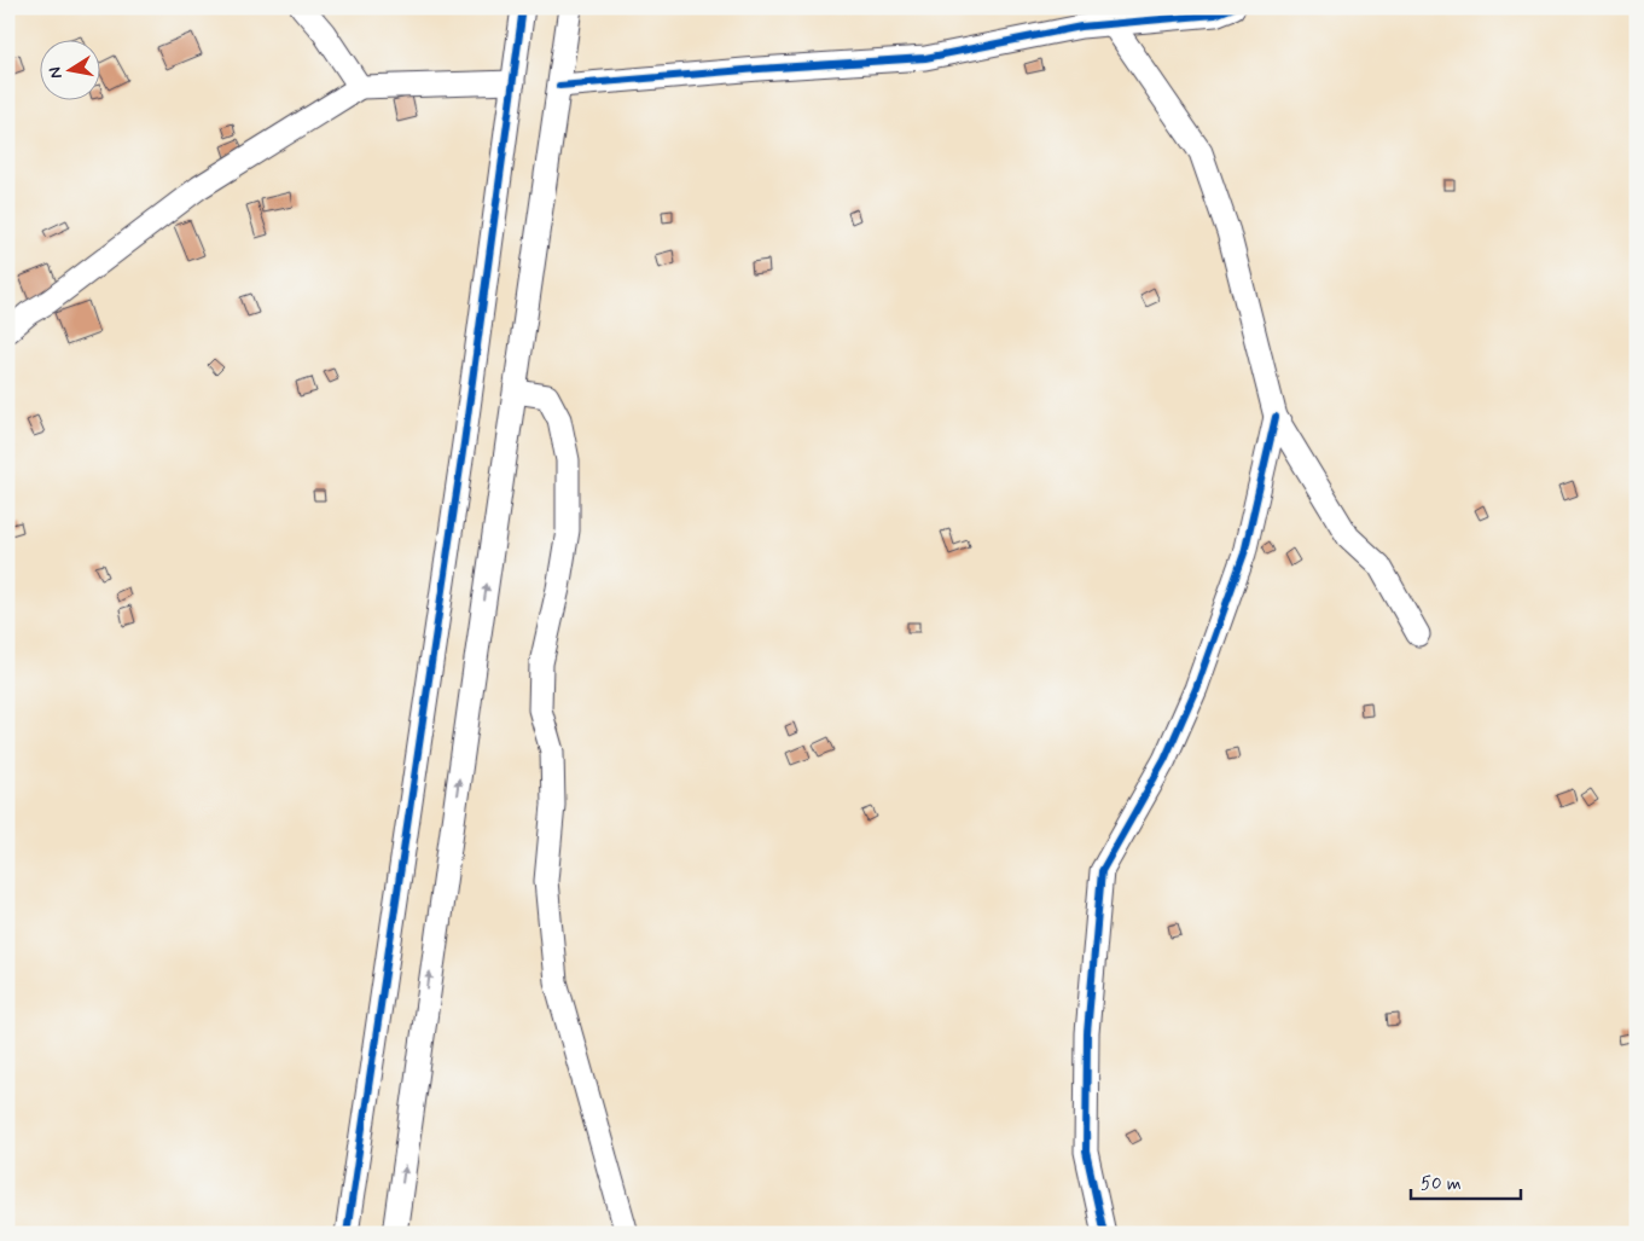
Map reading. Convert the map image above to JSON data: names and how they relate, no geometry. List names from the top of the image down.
{
  "scale_bar": "50 m",
  "north": "left"
}
